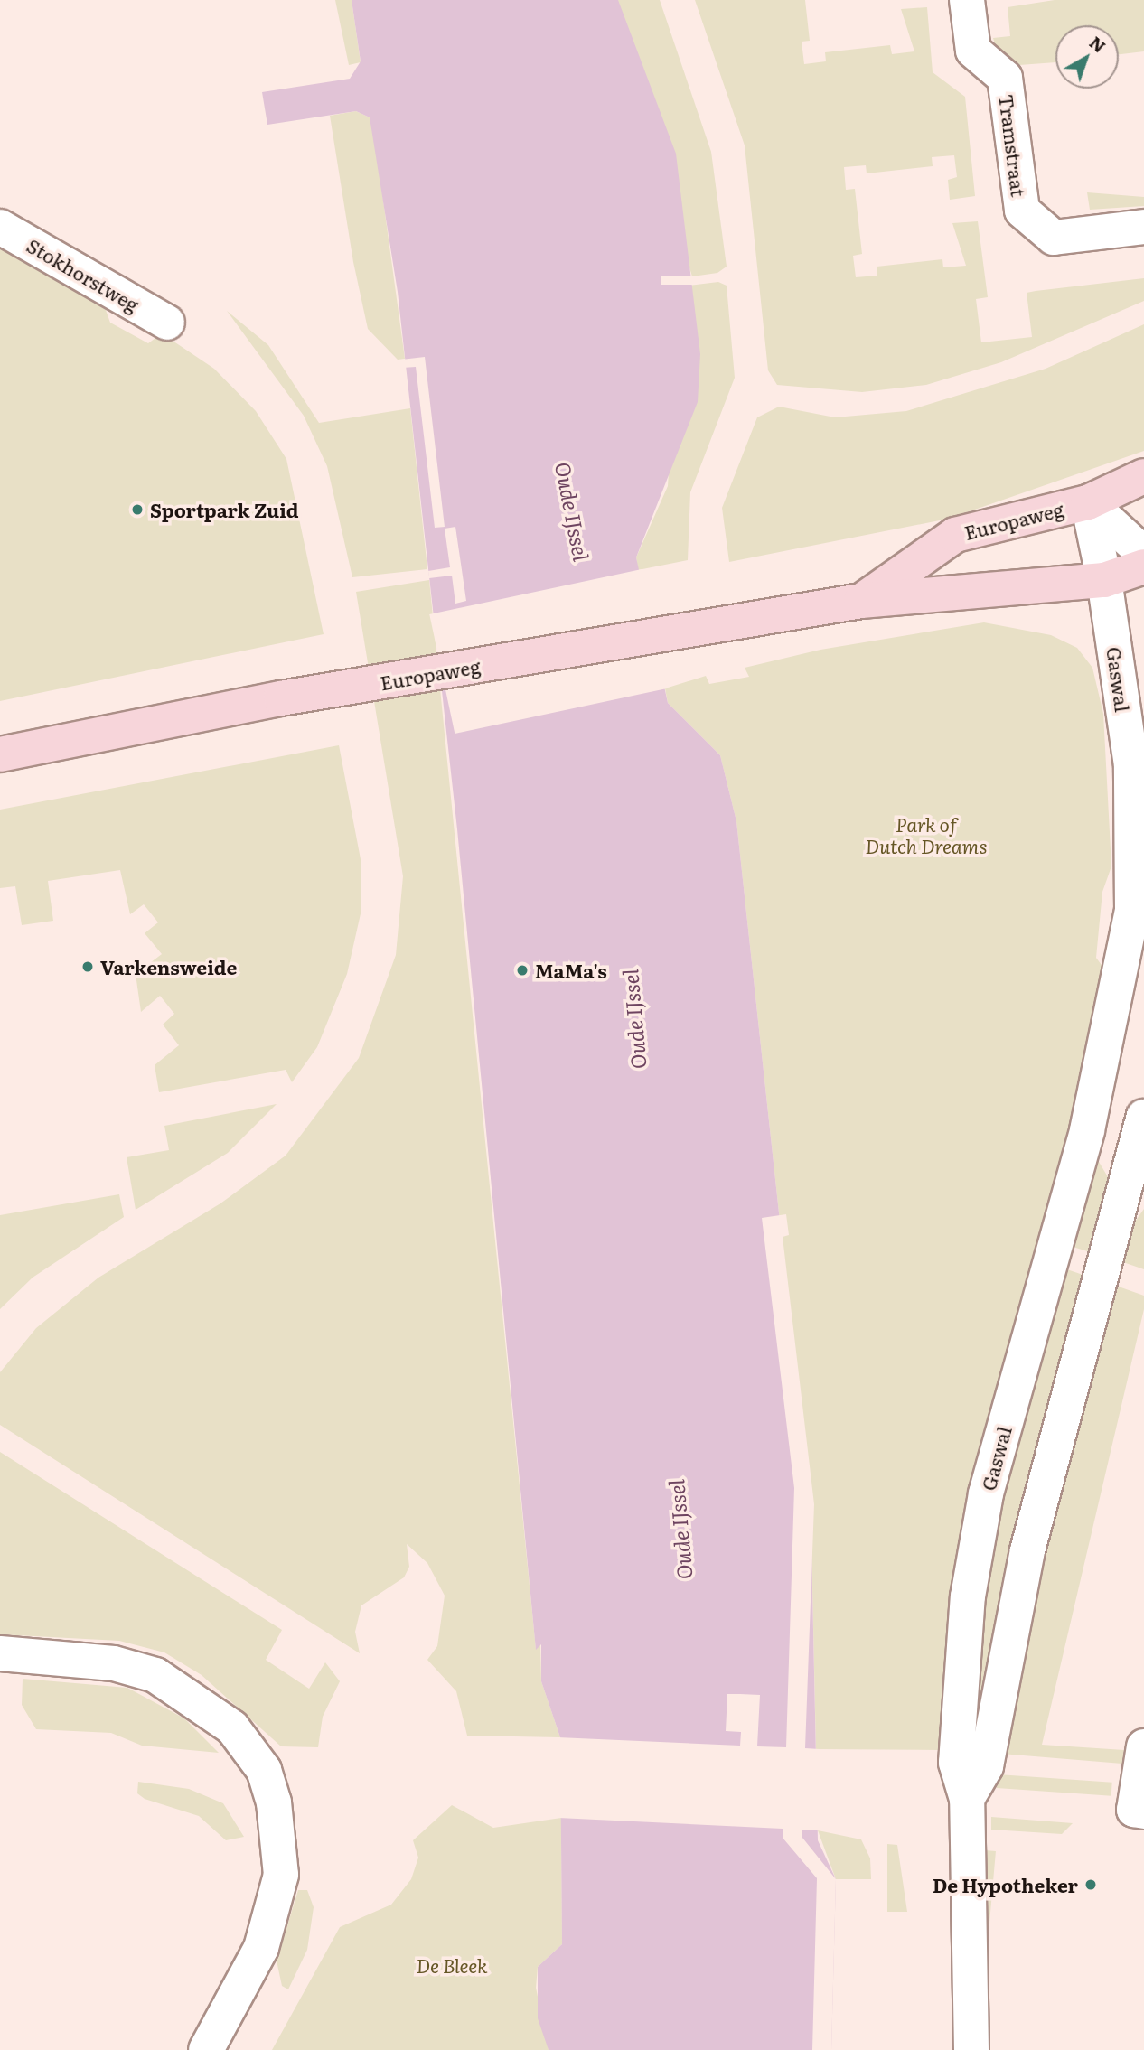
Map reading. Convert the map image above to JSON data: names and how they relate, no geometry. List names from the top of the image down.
{
  "streets": {
    "main road": ["Europaweg"],
    "street": ["Tramstraat", "Stokhorstweg", "Gaswal"]
  },
  "crossings": [
    ["Europaweg", "Gaswal"]
  ],
  "water": ["Oude IJssel"],
  "parks": ["Park of Dutch Dreams", "De Bleek"],
  "places": [
    "Sportpark Zuid",
    "Varkensweide",
    "MaMa's",
    "De Hypotheker"
  ],
  "north": "top right"
}
